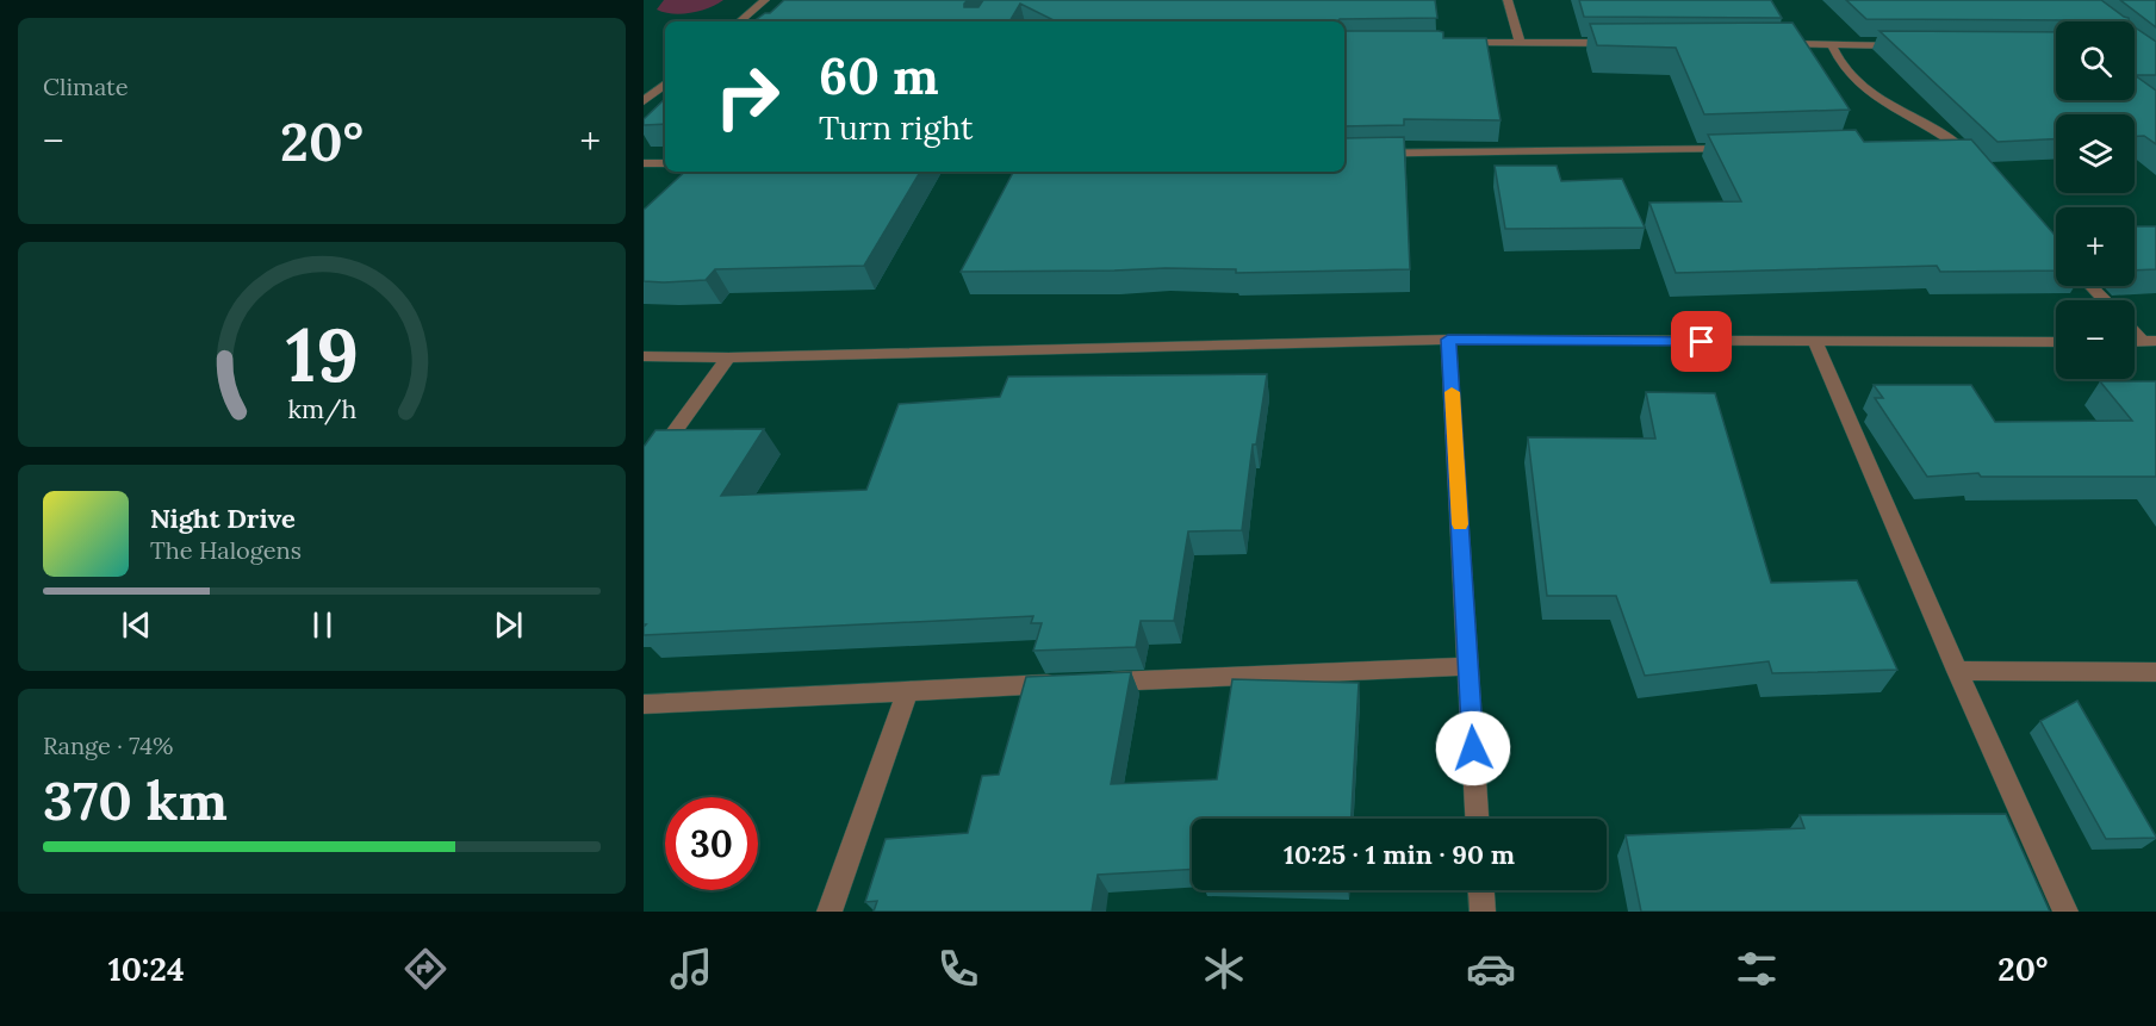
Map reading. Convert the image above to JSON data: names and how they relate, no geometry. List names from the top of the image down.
{
  "page": {
    "tile": [
      "Climate",
      ["Range · 74%", "370 km"]
    ],
    "map_buttons": ["+", "−"],
    "turn": ["60 m", "Turn right"],
    "heat": ["−", "20°", "+"],
    "song": ["Night Drive", "The Halogens"],
    "limit": "30",
    "trip": "10:25 · 1 min · 90 m",
    "tabs": ["10:24", "20°"],
    "gauge": ["19", "km/h"]
  }
}
